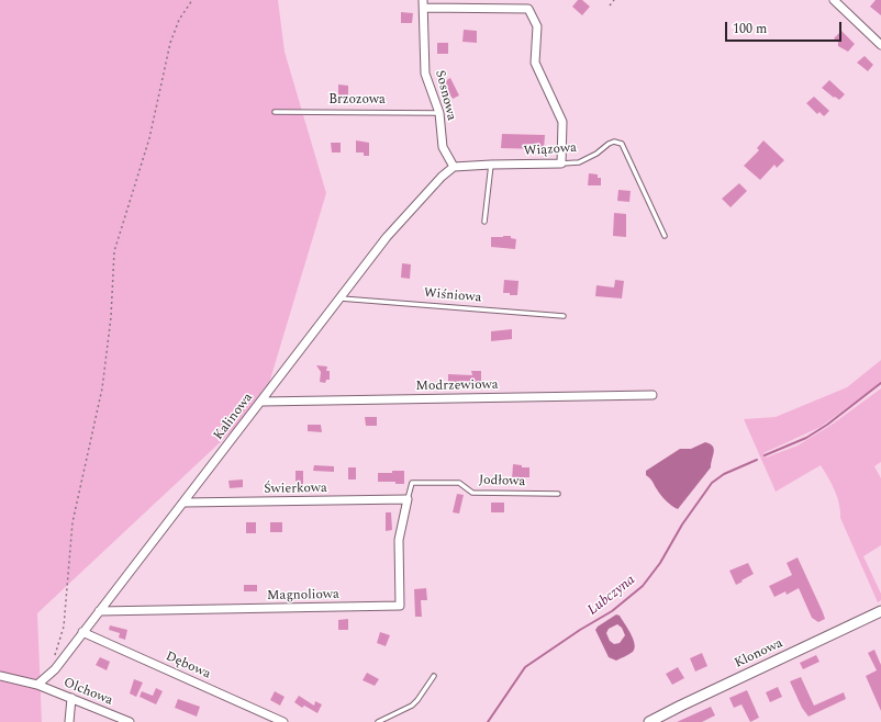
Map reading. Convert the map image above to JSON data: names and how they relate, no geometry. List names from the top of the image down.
{
  "streets": {
    "street": [
      "Sosnowa",
      "Wiązowa",
      "Modrzewiowa",
      "Kalinowa",
      "Świerkowa",
      "Magnoliowa",
      "Klonowa",
      "Dębowa",
      "Olchowa"
    ],
    "lane": ["Brzozowa", "Wiśniowa", "Jodłowa"]
  },
  "crossings": [
    ["Sosnowa", "Brzozowa"],
    ["Sosnowa", "Wiązowa"],
    ["Sosnowa", "Kalinowa"],
    ["Wiązowa", "Kalinowa"],
    ["Wiśniowa", "Kalinowa"],
    ["Modrzewiowa", "Kalinowa"],
    ["Kalinowa", "Świerkowa"],
    ["Kalinowa", "Magnoliowa"],
    ["Kalinowa", "Dębowa"],
    ["Kalinowa", "Olchowa"],
    ["Jodłowa", "Świerkowa"],
    ["Jodłowa", "Magnoliowa"],
    ["Świerkowa", "Magnoliowa"]
  ],
  "water": ["Lubczyna"],
  "scale_bar": "100 m"
}
